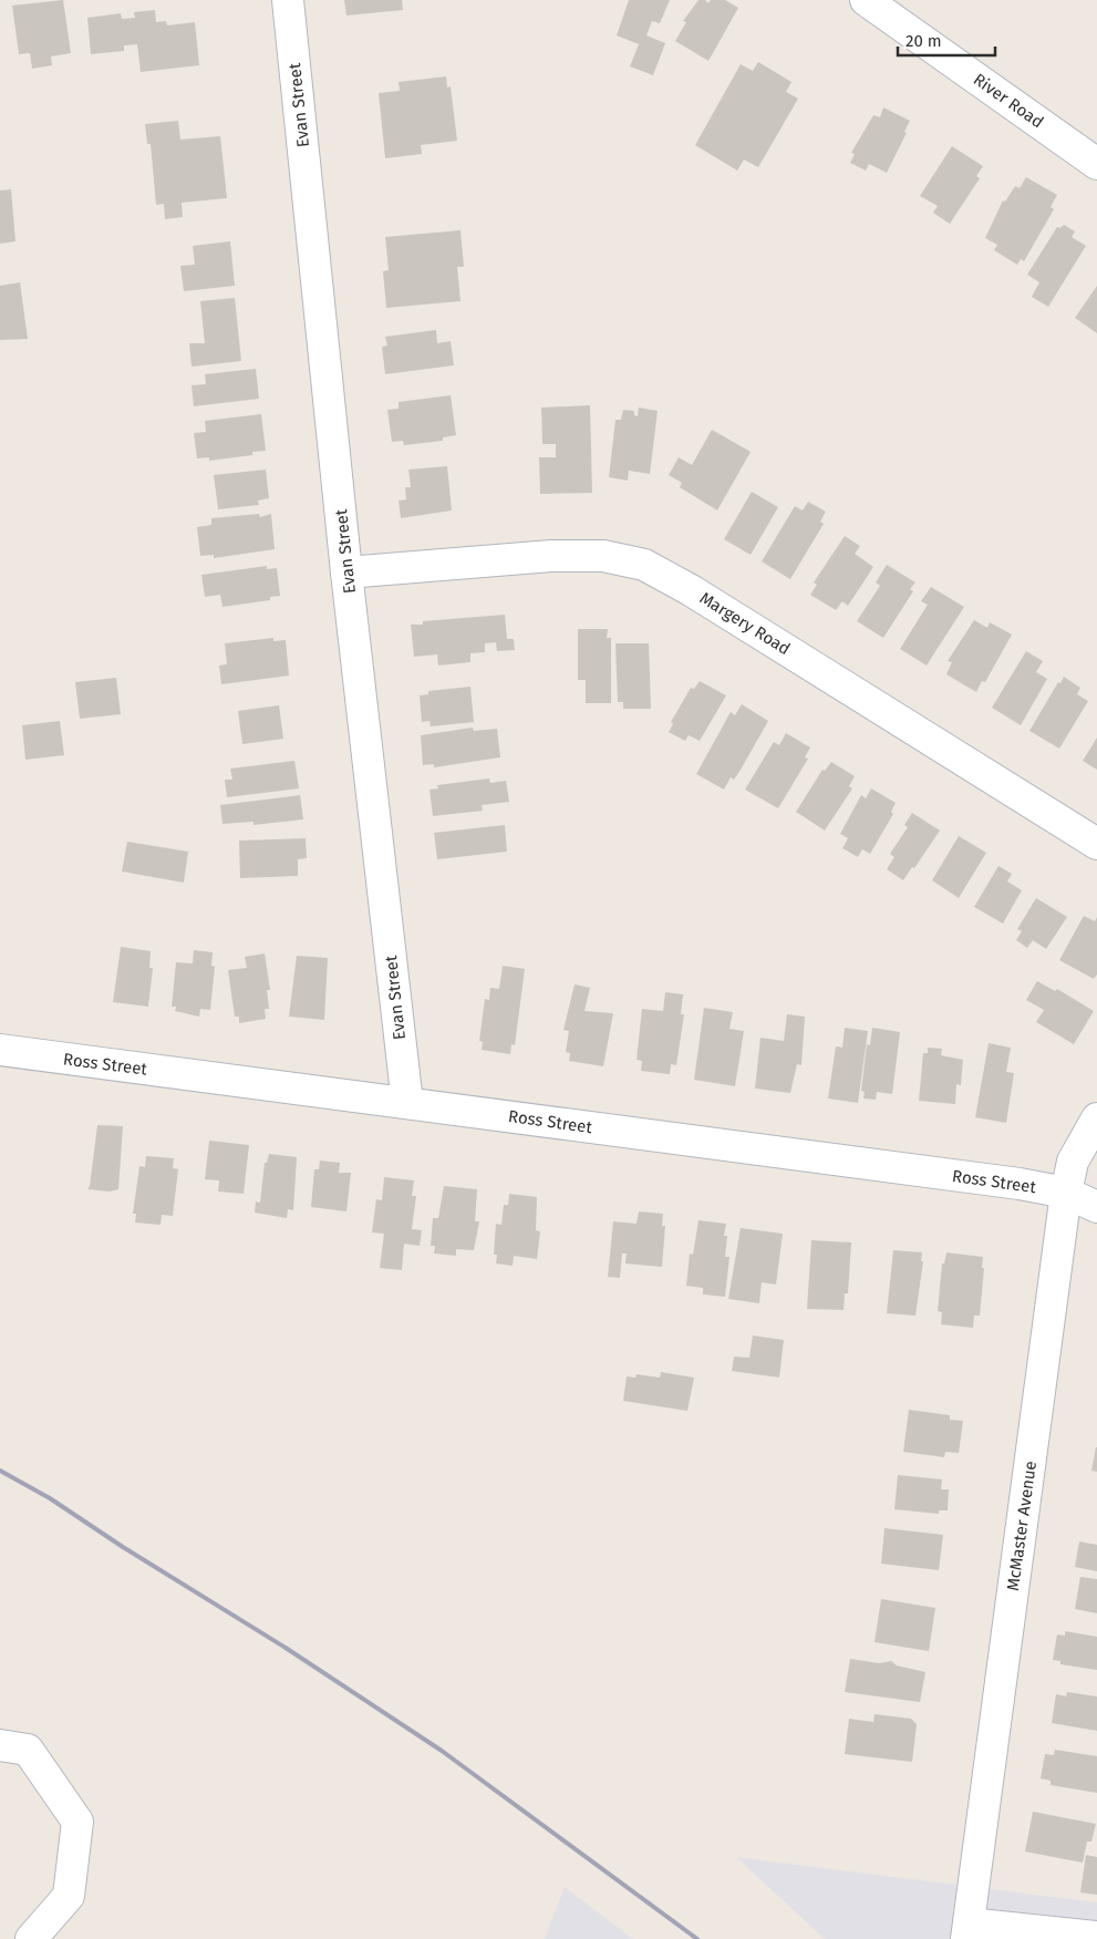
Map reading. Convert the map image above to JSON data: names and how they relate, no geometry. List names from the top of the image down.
{
  "streets": {
    "street": [
      "River Road",
      "Evan Street",
      "Margery Road",
      "Ross Street",
      "McMaster Avenue"
    ]
  },
  "crossings": [
    ["Evan Street", "Margery Road"],
    ["Evan Street", "Ross Street"],
    ["Ross Street", "McMaster Avenue"]
  ],
  "scale_bar": "20 m"
}
